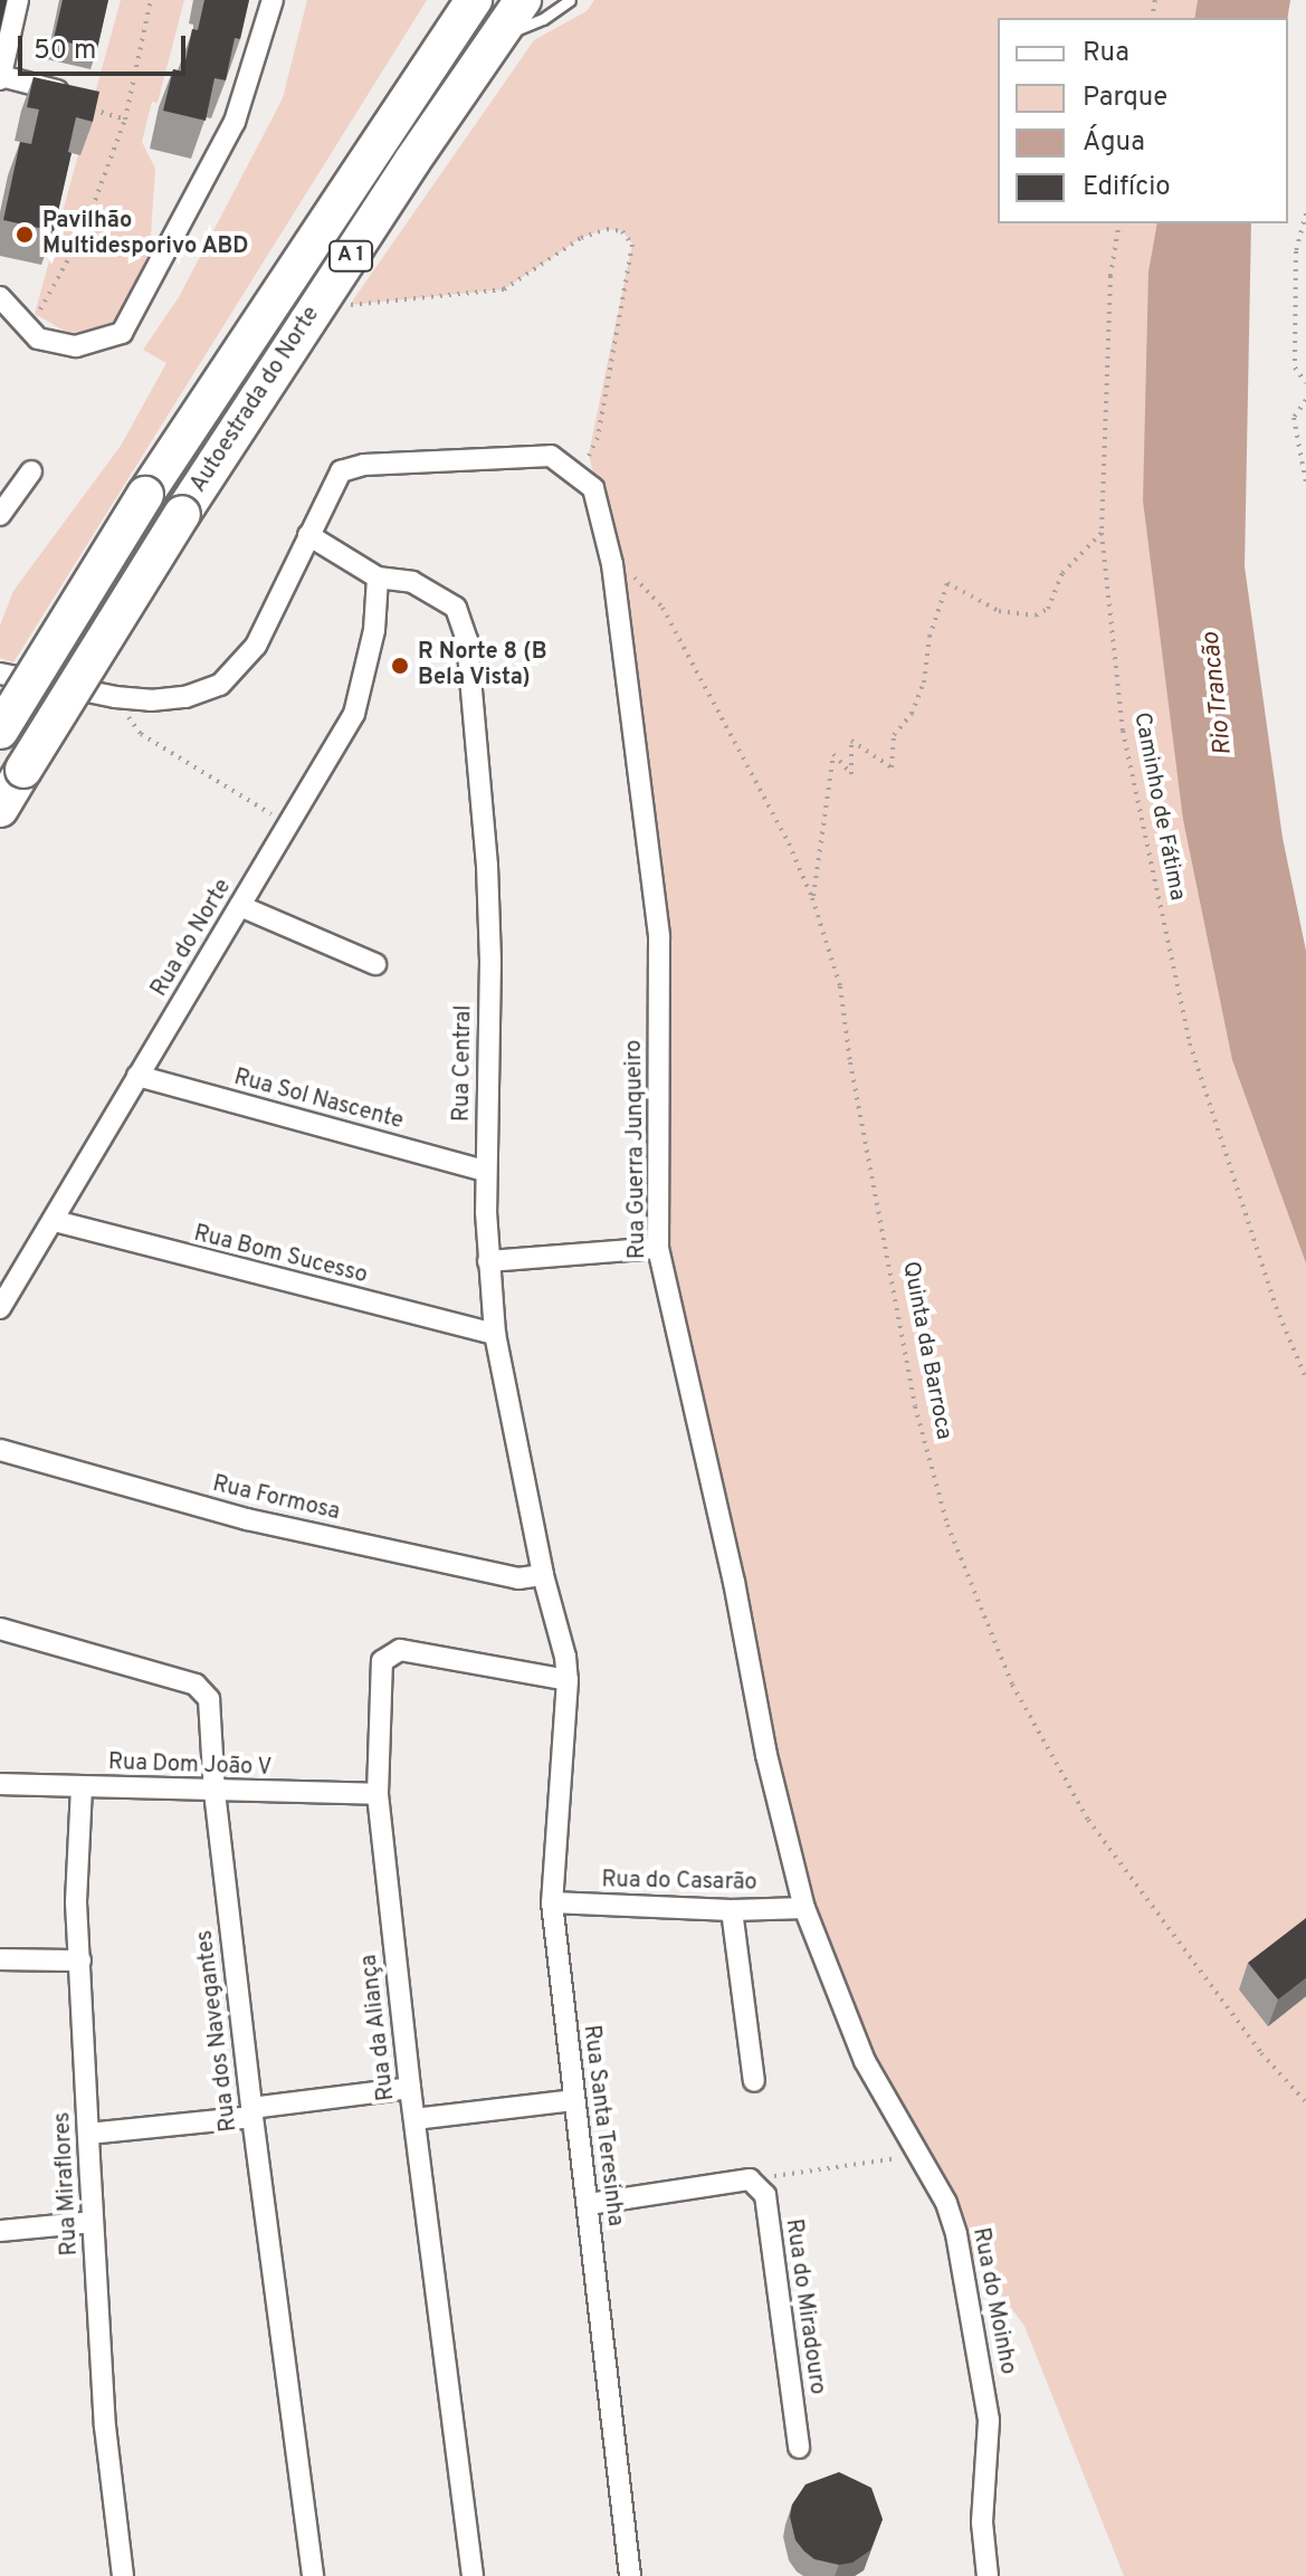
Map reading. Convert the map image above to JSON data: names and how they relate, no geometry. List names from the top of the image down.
{
  "streets": {
    "highway": ["A 1", "Autoestrada do Norte"],
    "street": [
      "Rua do Norte",
      "Rua Central",
      "Rua Sol Nascente",
      "Rua Guerra Junqueiro",
      "Rua Bom Sucesso",
      "Rua Formosa",
      "Rua Dom João V",
      "Rua do Casarão",
      "Rua da Aliança",
      "Rua dos Navegantes",
      "Rua Santa Teresinha",
      "Rua Miraflores",
      "Rua do Moinho",
      "Rua do Miradouro"
    ],
    "path": ["Caminho de Fátima", "Quinta da Barroca"]
  },
  "crossings": [
    ["Rua do Norte", "Rua Central"],
    ["Rua do Norte", "Rua Sol Nascente"],
    ["Rua do Norte", "Rua Bom Sucesso"],
    ["Rua Central", "Rua Sol Nascente"],
    ["Rua Central", "Rua Guerra Junqueiro"],
    ["Rua Central", "Rua Bom Sucesso"],
    ["Rua Central", "Rua Formosa"],
    ["Rua Central", "Rua da Aliança"],
    ["Rua Central", "Rua Santa Teresinha"],
    ["Rua Guerra Junqueiro", "Quinta da Barroca"],
    ["Rua Guerra Junqueiro", "Rua do Casarão"],
    ["Rua Guerra Junqueiro", "Rua do Moinho"],
    ["Rua Dom João V", "Rua da Aliança"],
    ["Rua Dom João V", "Rua dos Navegantes"],
    ["Rua Dom João V", "Rua Miraflores"],
    ["Rua do Casarão", "Rua Santa Teresinha"],
    ["Rua do Casarão", "Rua do Moinho"],
    ["Rua da Aliança", "Rua Santa Teresinha"]
  ],
  "water": ["Rio Trancão"],
  "places": ["Pavilhão Multidesporivo ABD", "R Norte 8 (B Bela Vista)"],
  "legend": [
    "Rua",
    "Parque",
    "Água",
    "Edifício"
  ],
  "scale_bar": "50 m"
}
